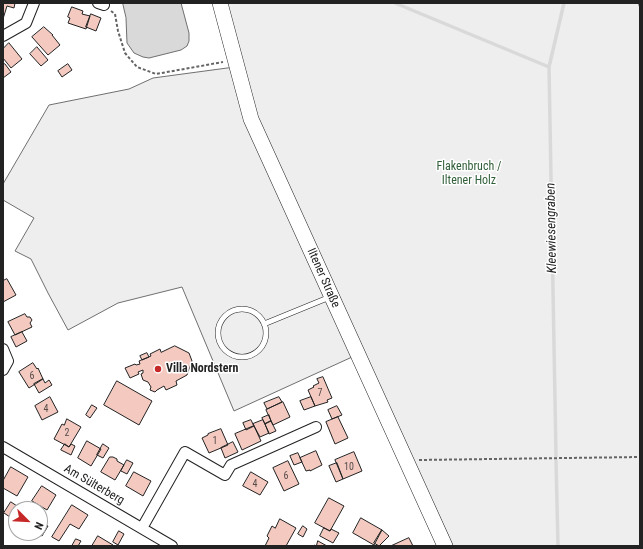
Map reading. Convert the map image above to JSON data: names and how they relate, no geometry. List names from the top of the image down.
{
  "streets": {
    "street": ["Iltener Straße", "Am Sülterberg"]
  },
  "water": ["Kleewiesengraben"],
  "parks": ["Flakenbruch / Iltener Holz"],
  "places": ["Villa Nordstern"],
  "house_numbers": [
    "6",
    "7",
    "4",
    "2",
    "1",
    "10",
    "6",
    "4"
  ],
  "north": "bottom right"
}
